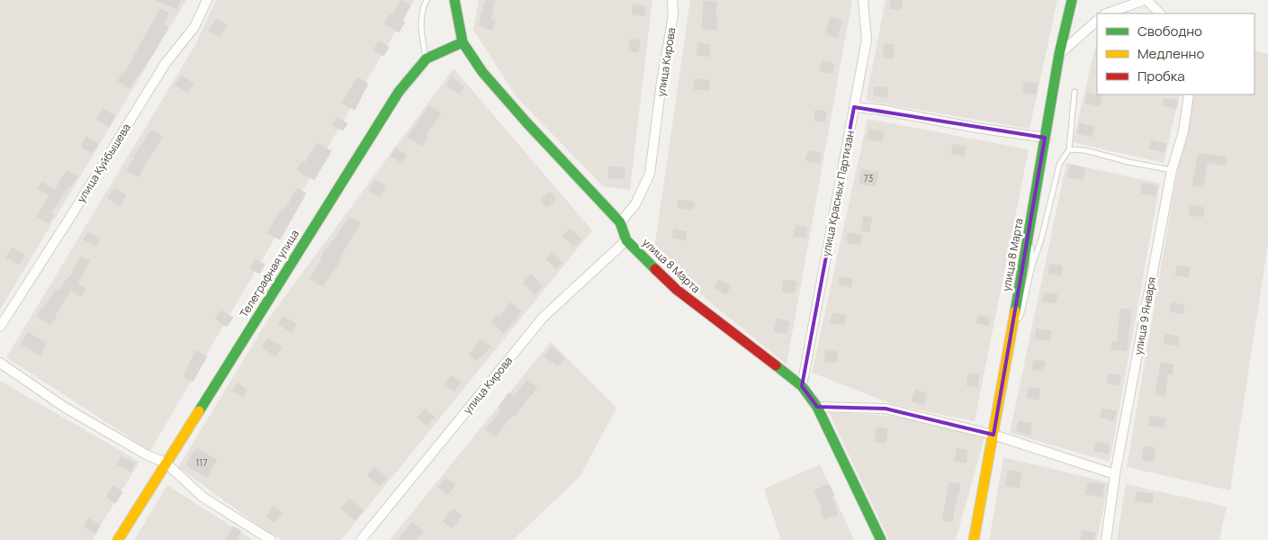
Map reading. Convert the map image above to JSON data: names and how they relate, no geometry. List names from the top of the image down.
{
  "streets": {
    "street": [
      "улица Кирова",
      "улица Куйбышева",
      "улица Красных Партизан",
      "улица 8 Марта",
      "Телеграфная улица",
      "улица 9 Января"
    ]
  },
  "crossings": [
    ["улица Кирова", "улица 8 Марта"],
    ["улица Красных Партизан", "улица 8 Марта"],
    ["улица 8 Марта", "Телеграфная улица"]
  ],
  "house_numbers": ["73", "117"],
  "legend": ["Свободно", "Медленно", "Пробка"]
}
